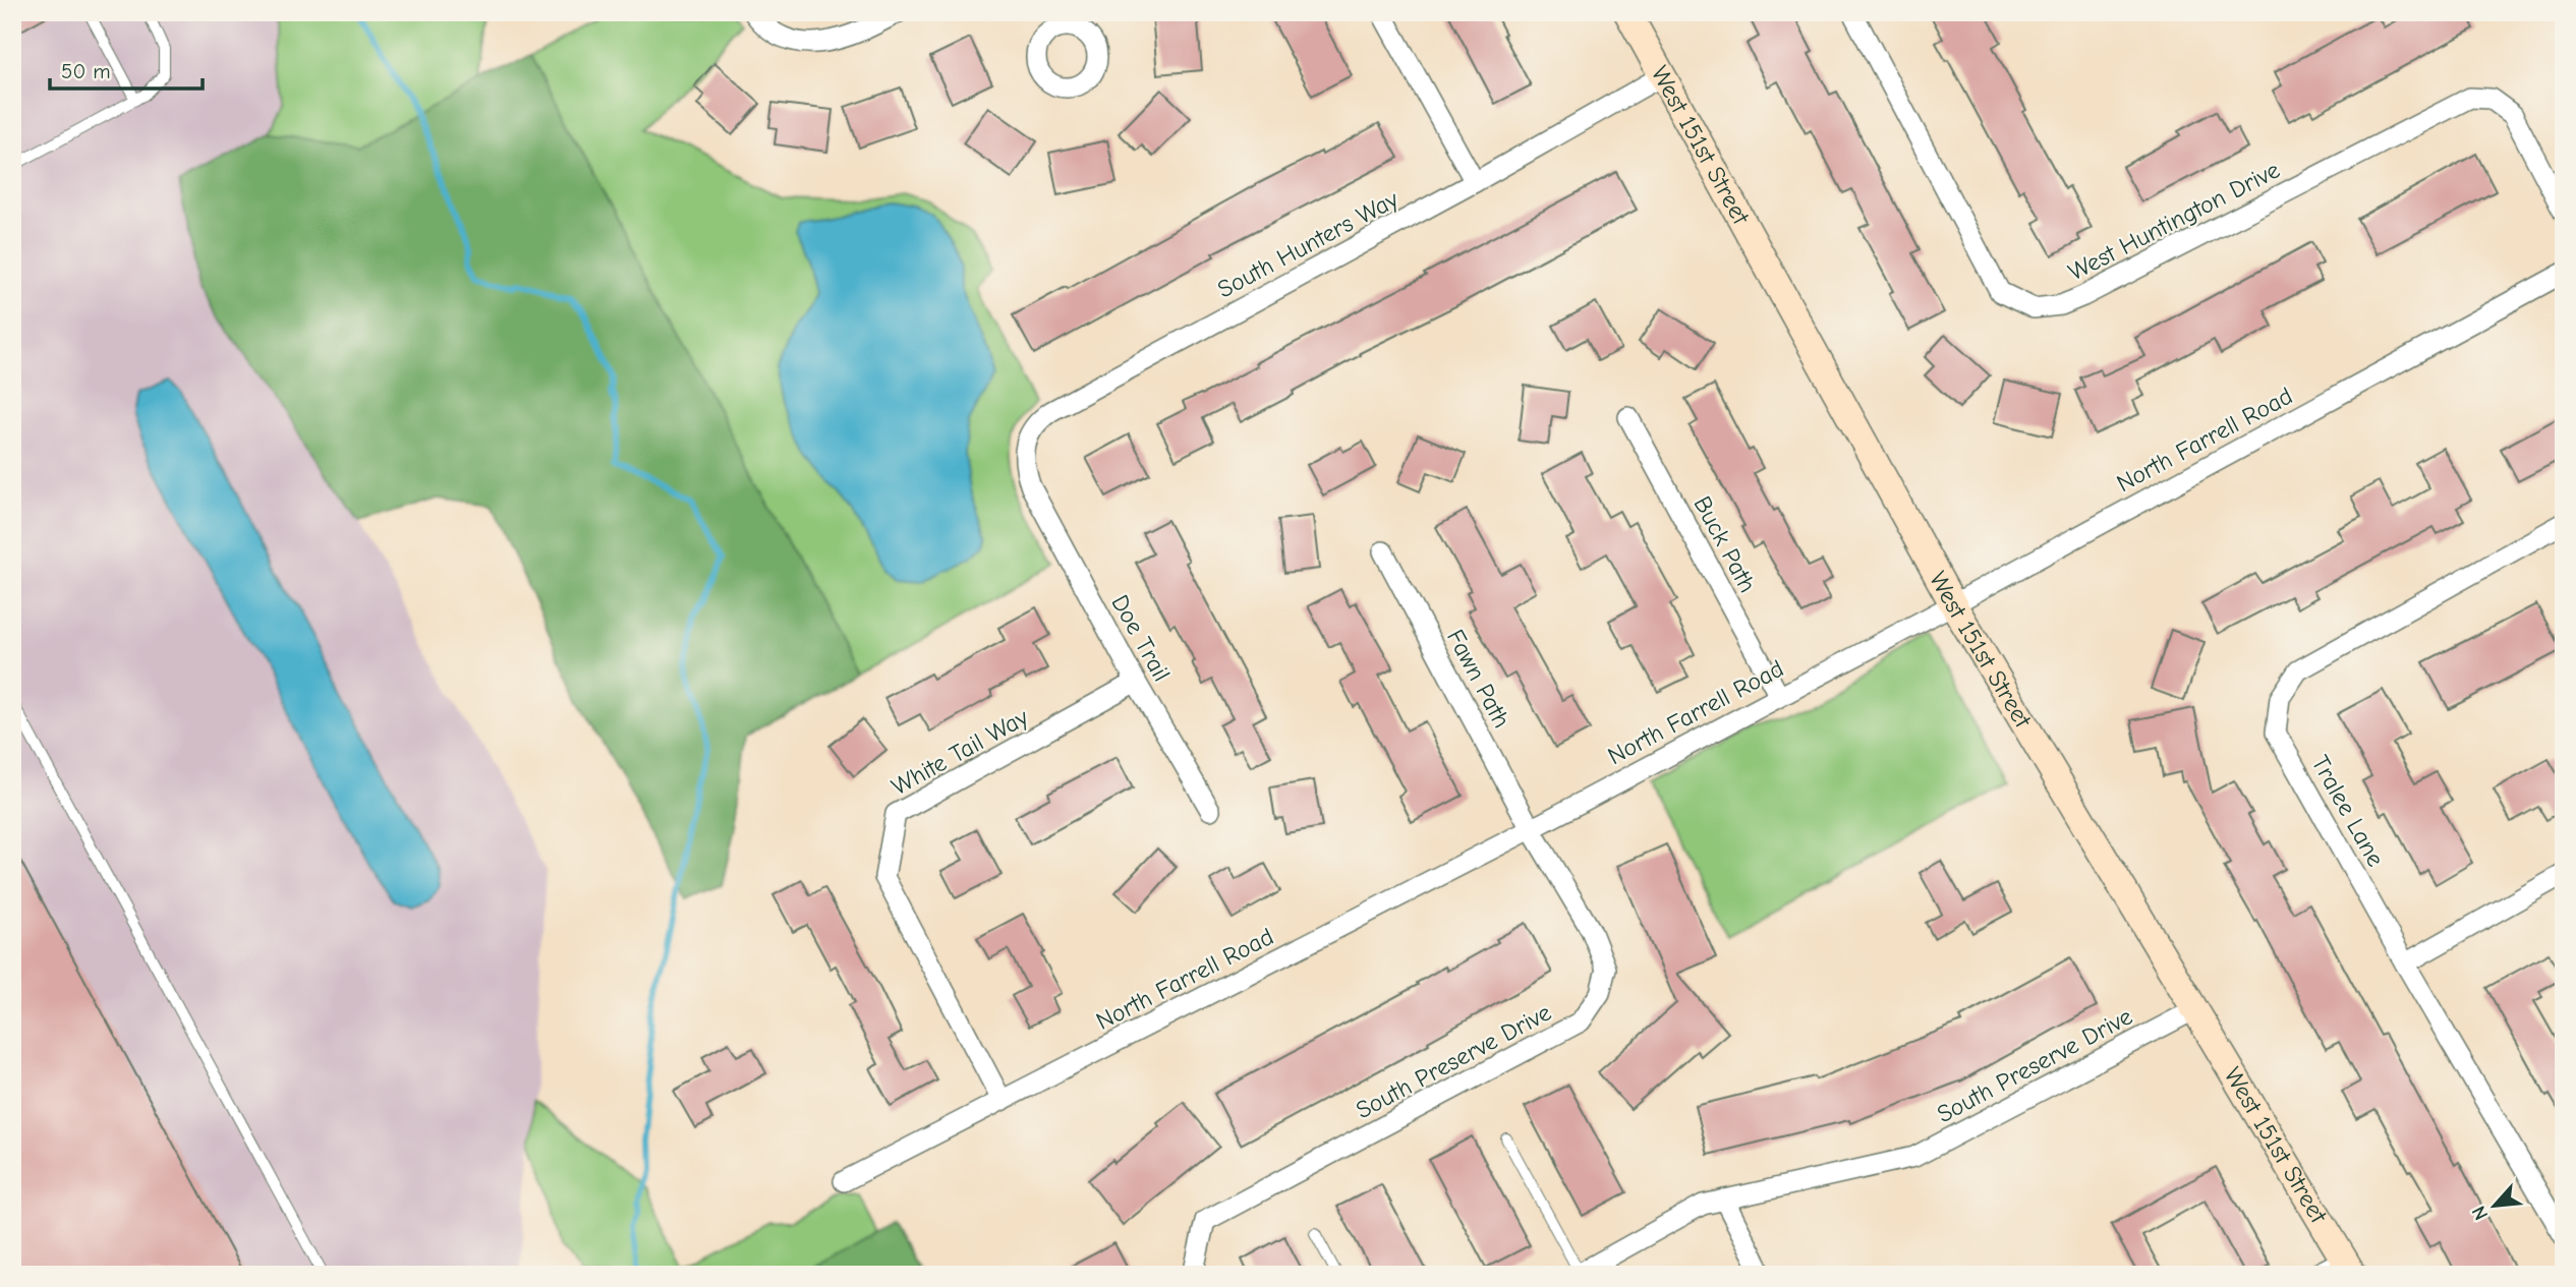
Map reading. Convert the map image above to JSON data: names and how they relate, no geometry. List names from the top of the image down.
{
  "streets": {
    "street": [
      "West 151st Street",
      "West Huntington Drive",
      "South Hunters Way",
      "North Farrell Road",
      "Buck Path",
      "Doe Trail",
      "Fawn Path",
      "White Tail Way",
      "Tralee Lane",
      "South Preserve Drive"
    ]
  },
  "crossings": [
    ["West 151st Street", "South Hunters Way"],
    ["West 151st Street", "North Farrell Road"],
    ["West 151st Street", "South Preserve Drive"],
    ["South Hunters Way", "Doe Trail"],
    ["North Farrell Road", "Buck Path"],
    ["North Farrell Road", "Fawn Path"],
    ["North Farrell Road", "White Tail Way"],
    ["North Farrell Road", "South Preserve Drive"],
    ["Doe Trail", "White Tail Way"],
    ["Fawn Path", "South Preserve Drive"]
  ],
  "scale_bar": "50 m",
  "north": "bottom left"
}
